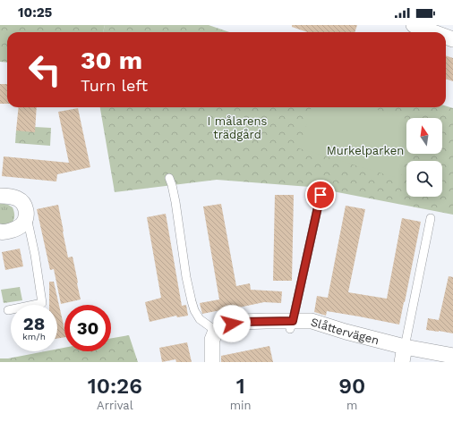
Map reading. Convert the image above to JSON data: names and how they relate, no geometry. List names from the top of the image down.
{
  "streets": {
    "street": ["Slåttervägen"]
  },
  "parks": ["I målarens trädgård", "Murkelparken"],
  "north": "top",
  "page": {
    "status": "10:25",
    "turn": ["30 m", "Turn left"],
    "speed": "28 km/h",
    "limit": "30",
    "eta": [
      "10:26",
      "Arrival",
      "1",
      "min",
      "90",
      "m"
    ]
  }
}
